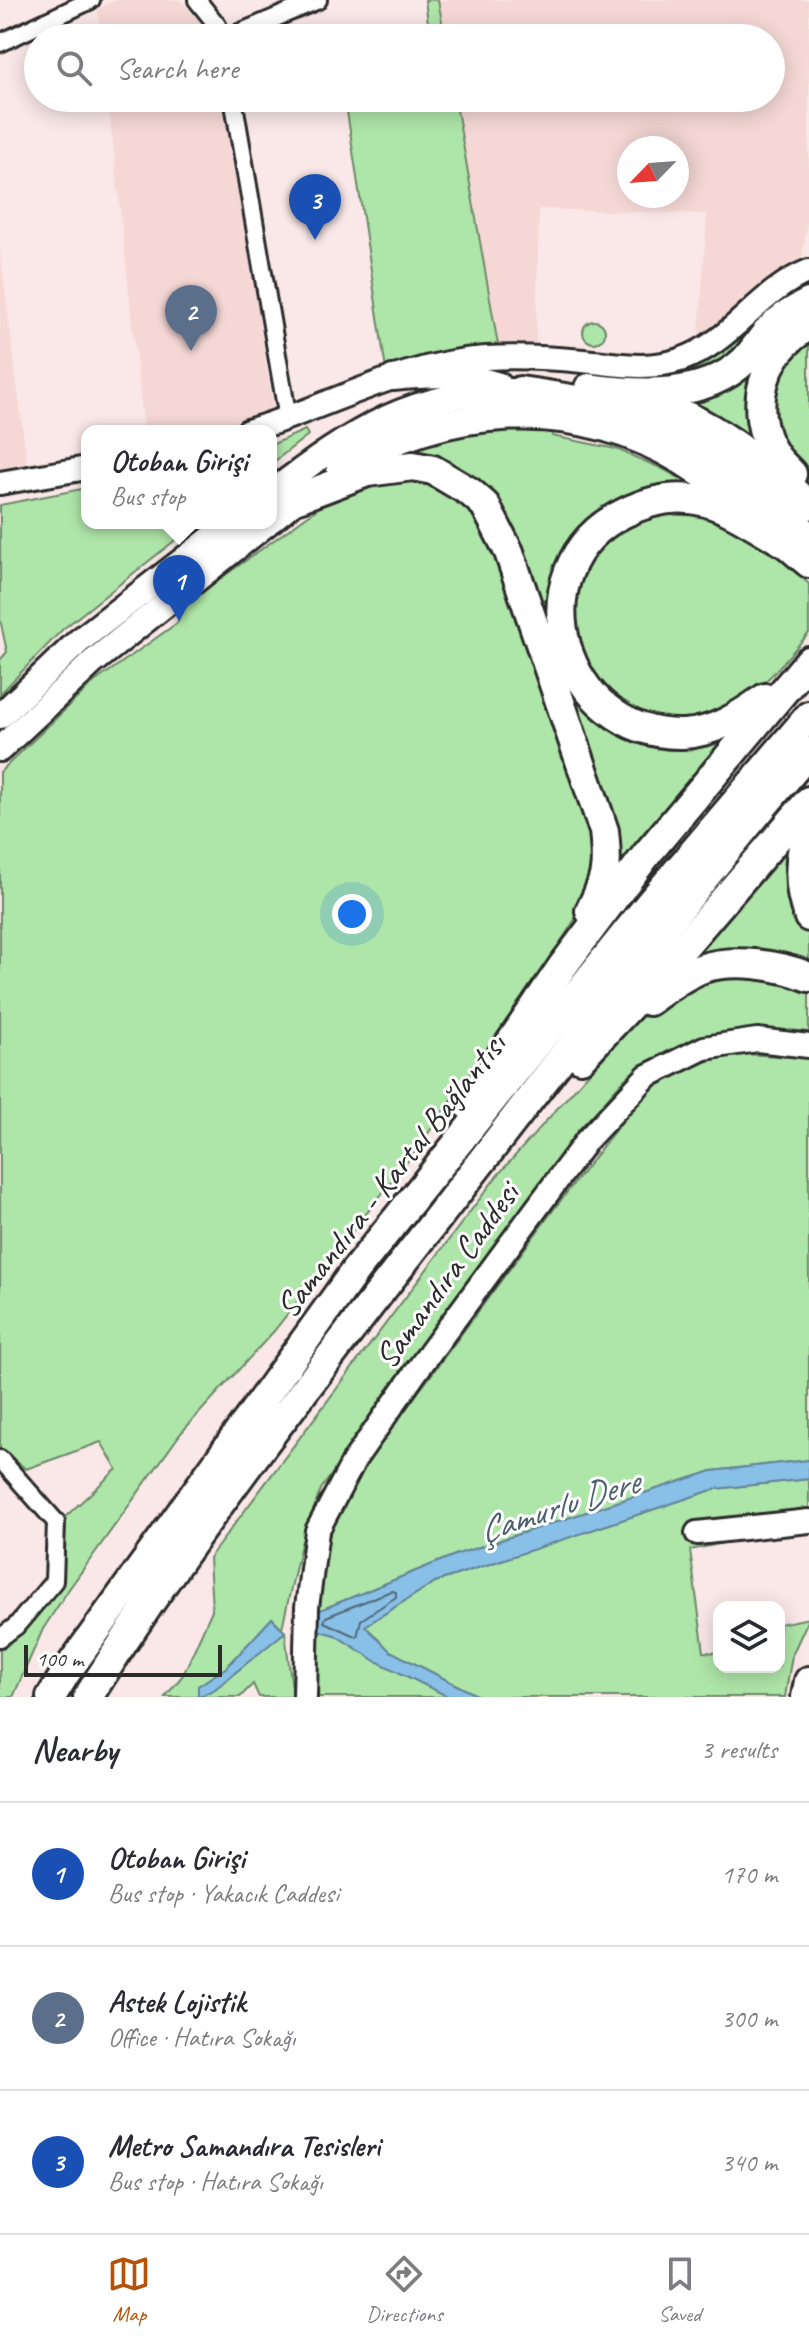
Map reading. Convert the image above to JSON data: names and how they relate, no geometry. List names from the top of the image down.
{
  "streets": {
    "highway": ["Samandıra - Kartal Bağlantısı"],
    "street": ["Samandıra Caddesi"]
  },
  "water": ["Çamurlu Dere"],
  "scale_bar": "100 m",
  "north": "bottom left",
  "page": {
    "search": "Search here",
    "pins": ["3", "2", "1"],
    "popup": ["Otoban Girişi", "Bus stop"],
    "scale": "100 m",
    "heading": ["Nearby", "3 results"],
    "list": [
      {
        "mark": "1",
        "name": "Otoban Girişi",
        "note": "Bus stop · Yakacık Caddesi",
        "value": "170 m"
      },
      {
        "mark": "2",
        "name": "Astek Lojistik",
        "note": "Office · Hatıra Sokağı",
        "value": "300 m"
      },
      {
        "mark": "3",
        "name": "Metro Samandıra Tesisleri",
        "note": "Bus stop · Hatıra Sokağı",
        "value": "340 m"
      }
    ],
    "nav": ["Map", "Directions", "Saved"]
  }
}
